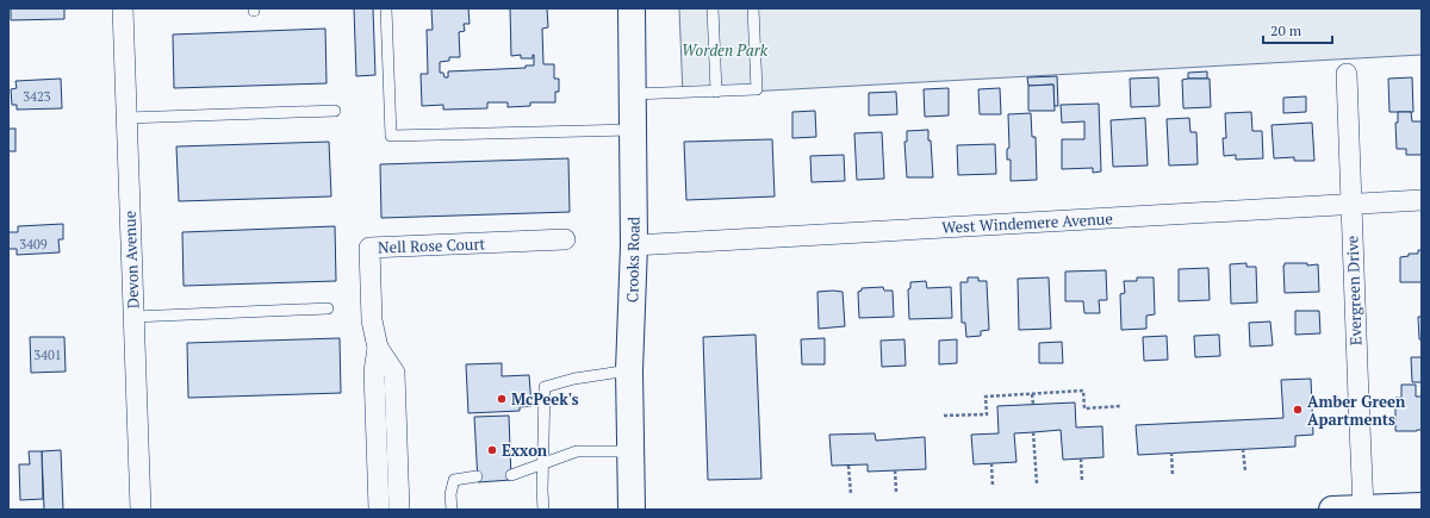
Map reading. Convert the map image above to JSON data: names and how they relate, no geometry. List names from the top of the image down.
{
  "streets": {
    "main road": ["Crooks Road"],
    "street": [
      "West Windemere Avenue",
      "Nell Rose Court",
      "Devon Avenue",
      "Evergreen Drive"
    ]
  },
  "crossings": [
    ["West Windemere Avenue", "Crooks Road"],
    ["West Windemere Avenue", "Evergreen Drive"]
  ],
  "parks": ["Worden Park"],
  "places": ["McPeek's", "Amber Green Apartments", "Exxon"],
  "house_numbers": ["3423", "3409", "3401"],
  "scale_bar": "20 m"
}
